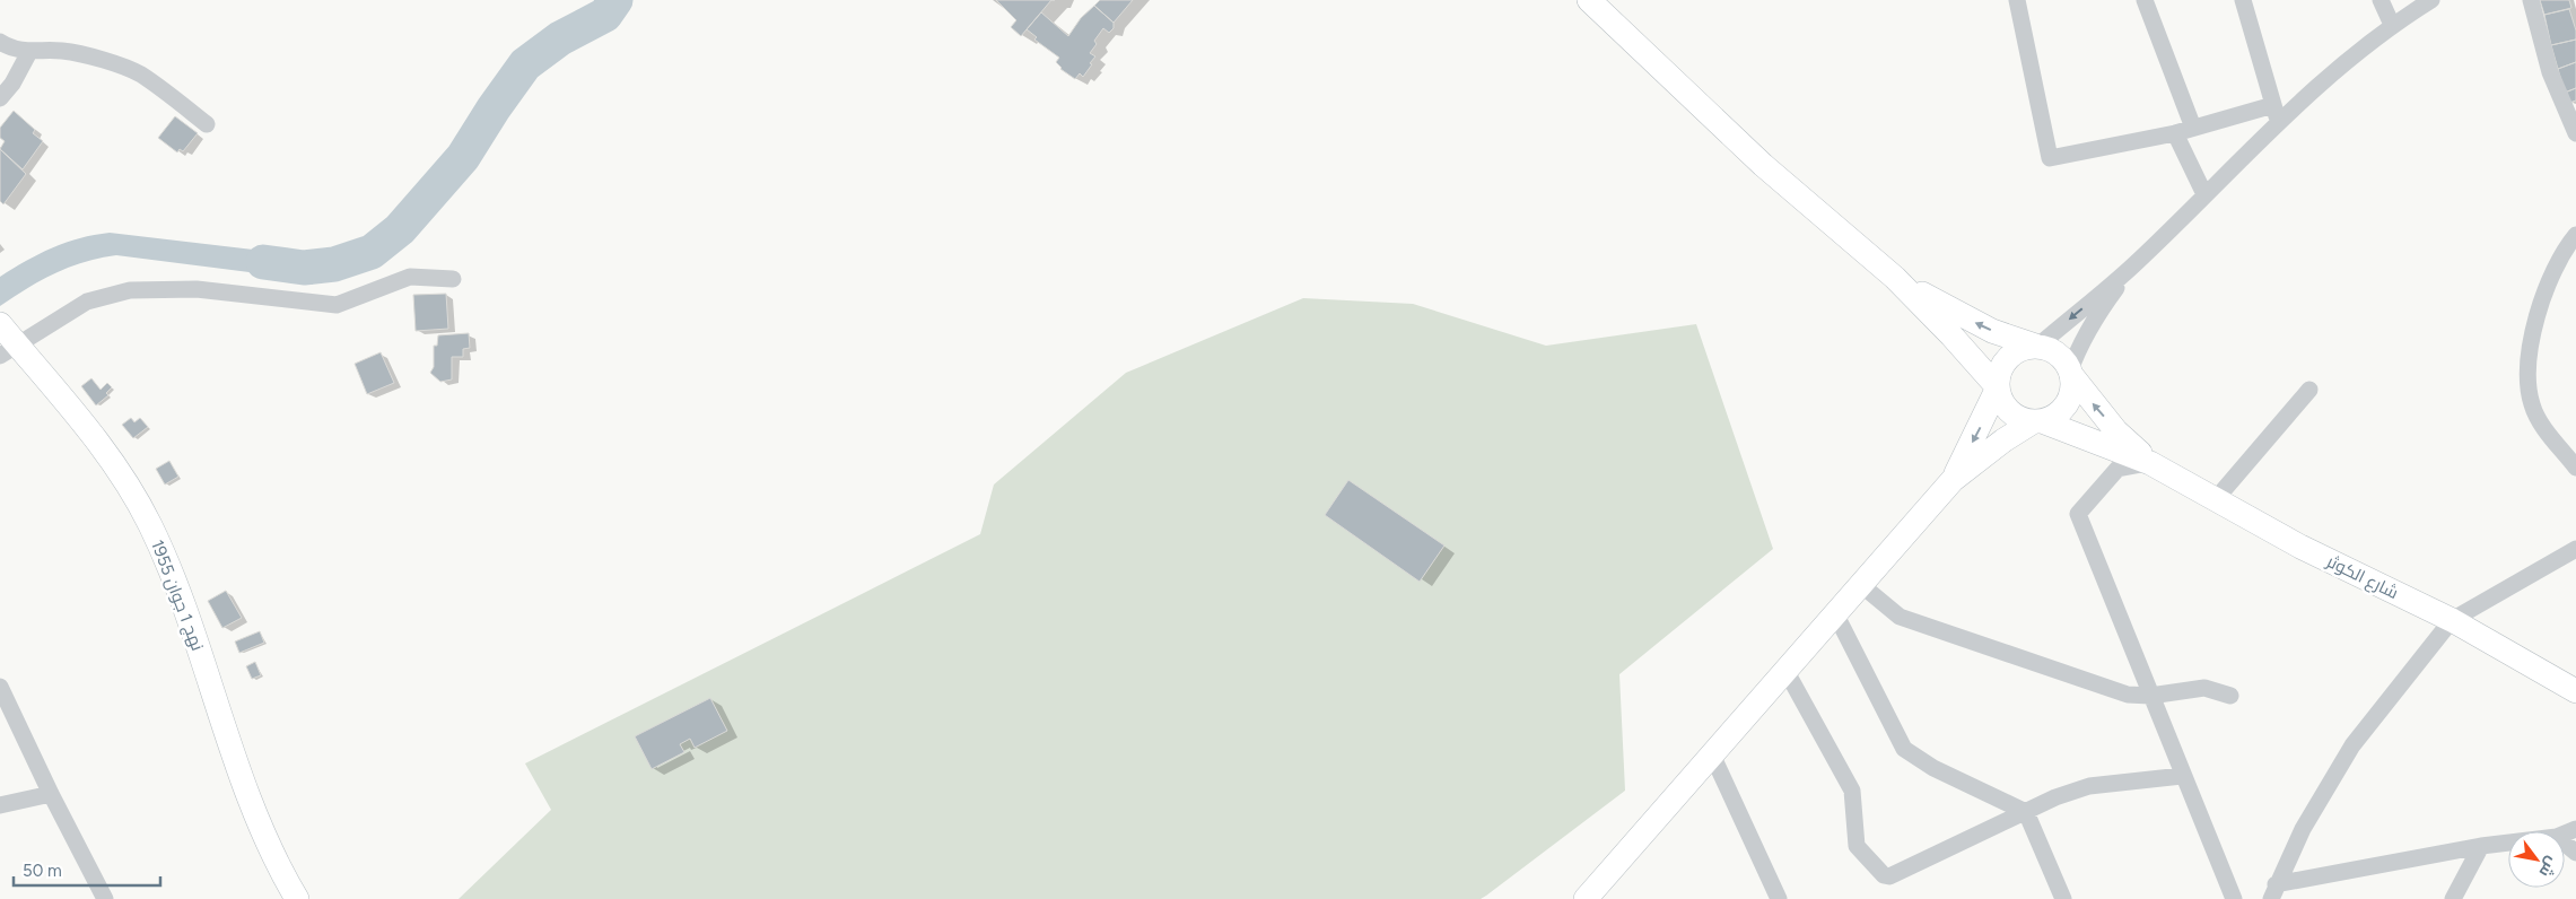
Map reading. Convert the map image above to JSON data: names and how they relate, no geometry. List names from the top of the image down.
{
  "streets": {
    "main road": ["شارع الكوثر", "نهج 1 جوان 1955"]
  },
  "scale_bar": "50 m",
  "north": "bottom right"
}
